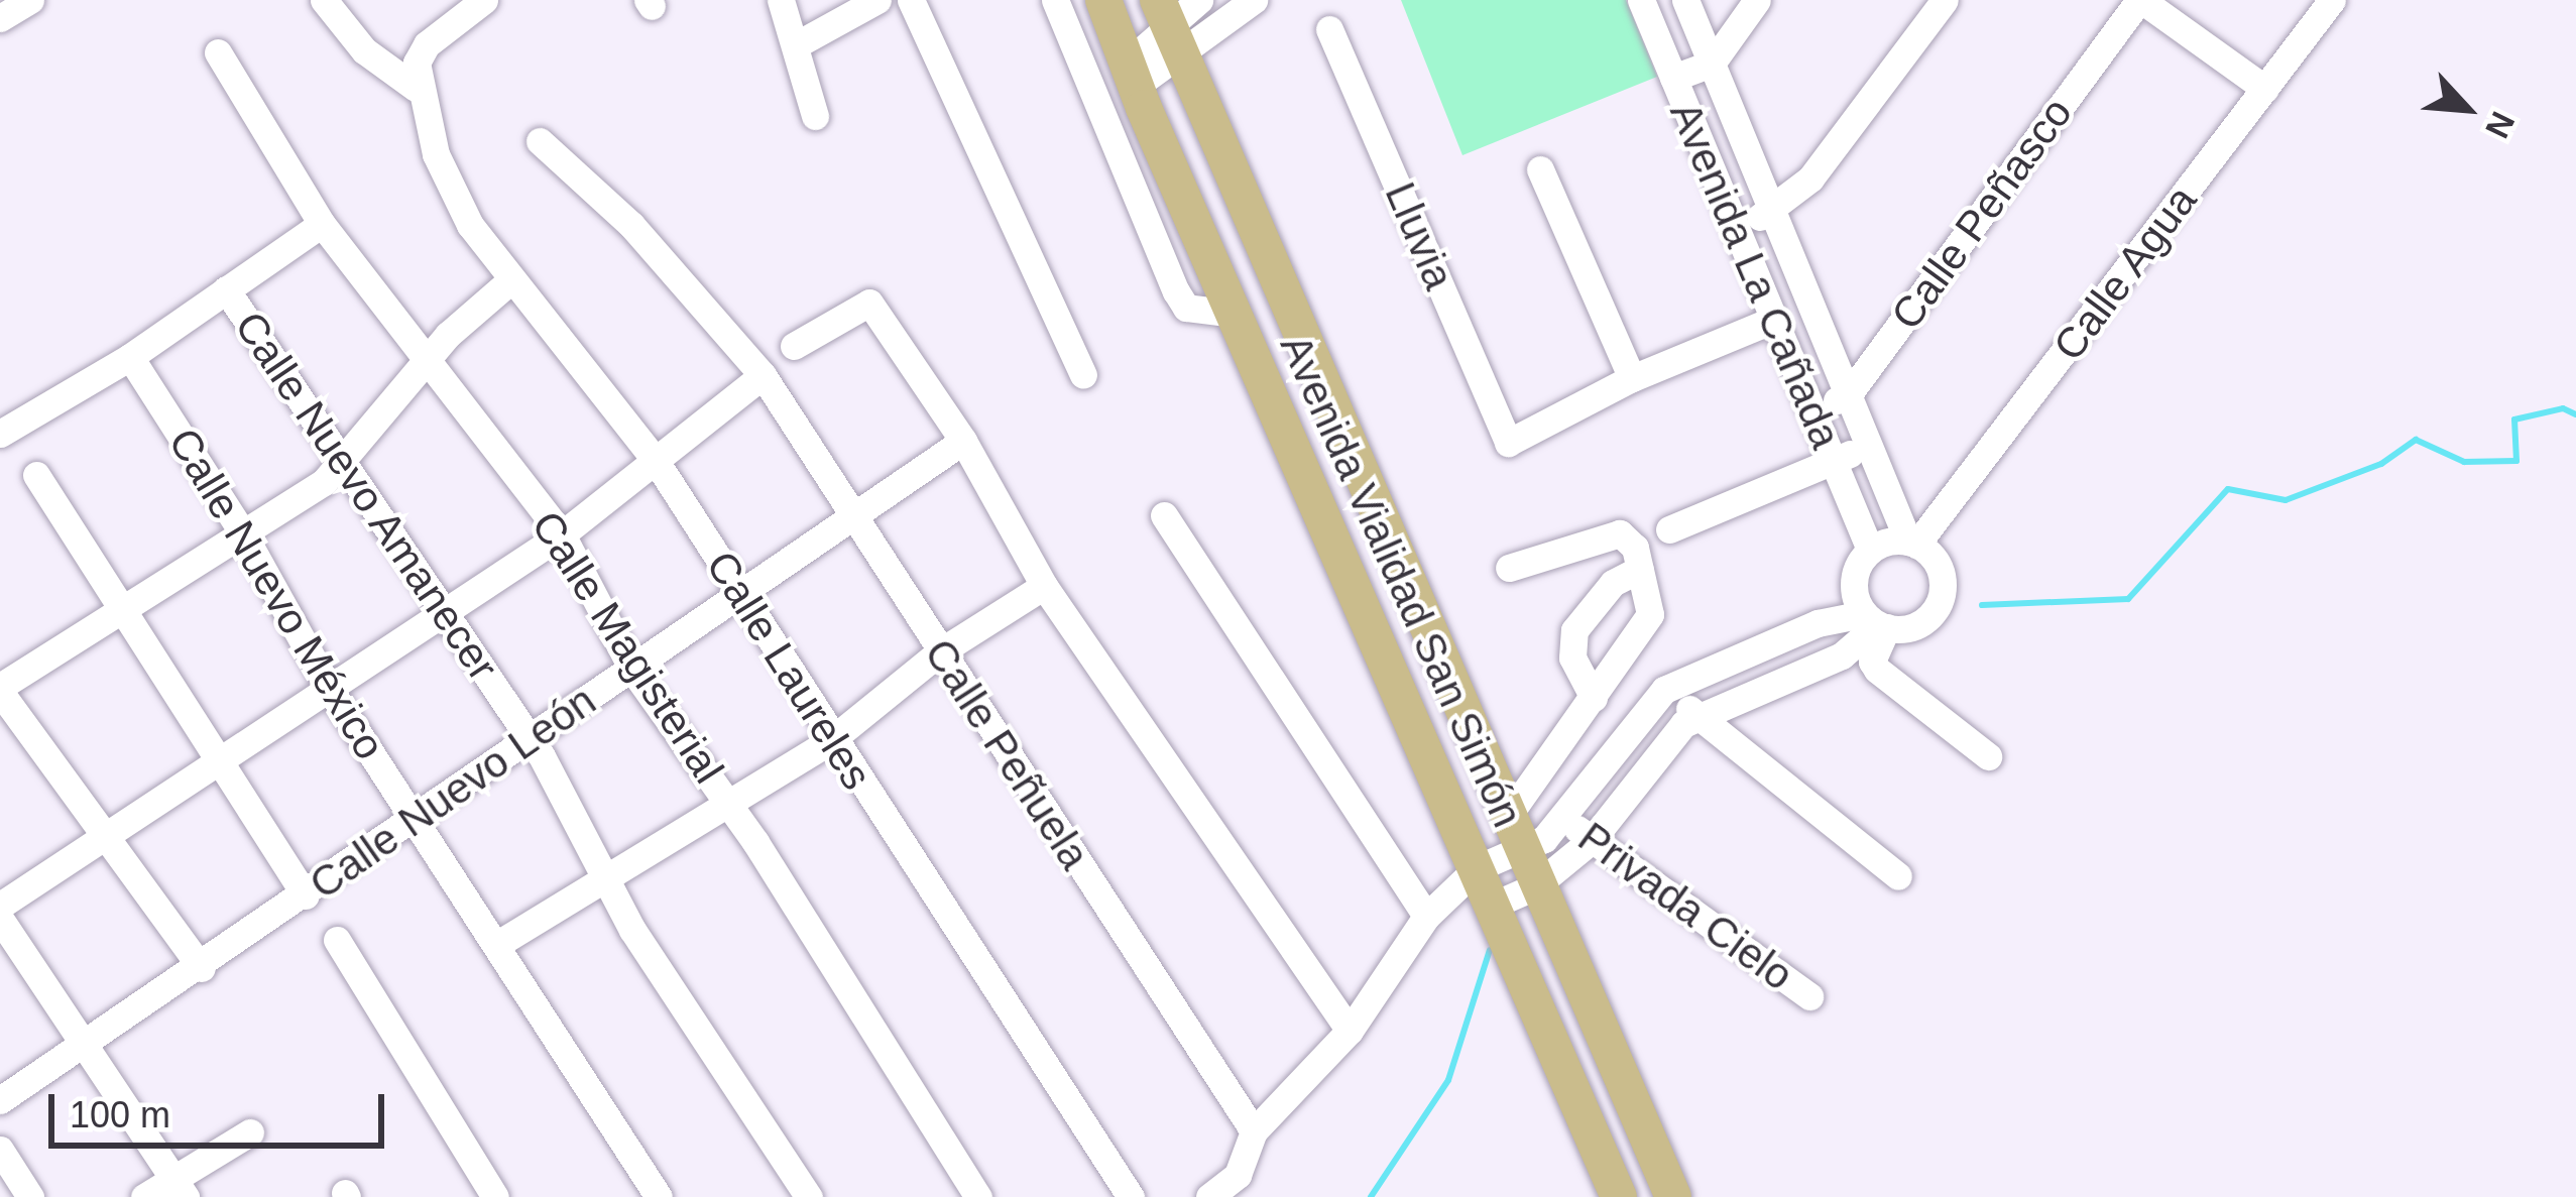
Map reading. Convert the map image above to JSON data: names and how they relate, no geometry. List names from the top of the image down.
{
  "streets": {
    "main road": ["Avenida Vialidad San Simón"],
    "street": [
      "Calle Peñasco",
      "Lluvia",
      "Calle Agua",
      "Avenida La Cañada",
      "Calle Nuevo Amanecer",
      "Calle Nuevo México",
      "Calle Magisterial",
      "Calle Laureles",
      "Calle Peñuela",
      "Calle Nuevo León",
      "Privada Cielo"
    ]
  },
  "crossings": [
    ["Calle Peñasco", "Avenida La Cañada"],
    ["Calle Agua", "Avenida La Cañada"],
    ["Calle Nuevo Amanecer", "Calle Nuevo León"],
    ["Calle Nuevo México", "Calle Nuevo León"],
    ["Calle Magisterial", "Calle Nuevo León"],
    ["Calle Laureles", "Calle Nuevo León"],
    ["Calle Peñuela", "Calle Nuevo León"]
  ],
  "scale_bar": "100 m",
  "north": "bottom right"
}
